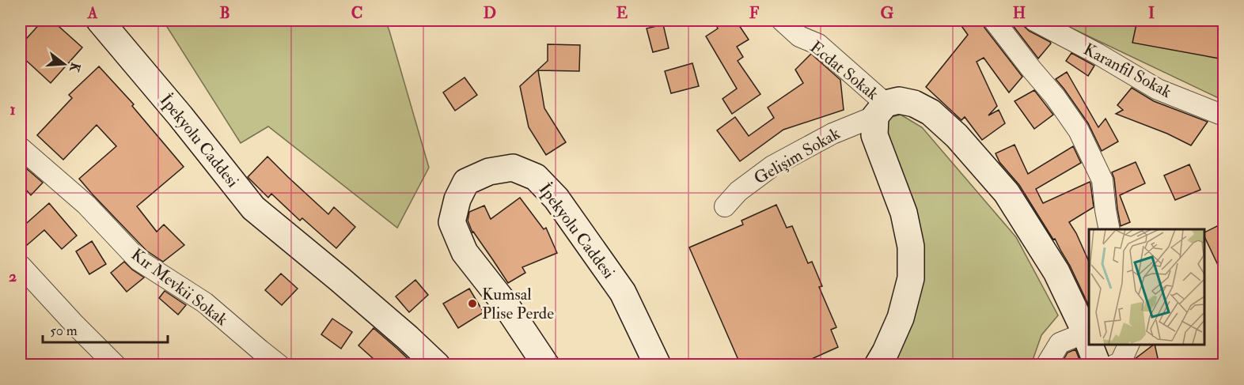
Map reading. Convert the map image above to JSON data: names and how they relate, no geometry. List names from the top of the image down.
{
  "streets": {
    "street": [
      "Ecdat Sokak",
      "Karanfil Sokak",
      "İpekyolu Caddesi",
      "Gelişim Sokak",
      "Kır Mevkii Sokak"
    ]
  },
  "crossings": [
    ["Ecdat Sokak", "Gelişim Sokak"]
  ],
  "places": ["Kumsal Plise Perde"],
  "scale_bar": "50 m",
  "north": "right",
  "grid": {
    "columns": [
      "A",
      "B",
      "C",
      "D",
      "E",
      "F",
      "G",
      "H",
      "I"
    ],
    "rows": ["1", "2"]
  }
}
